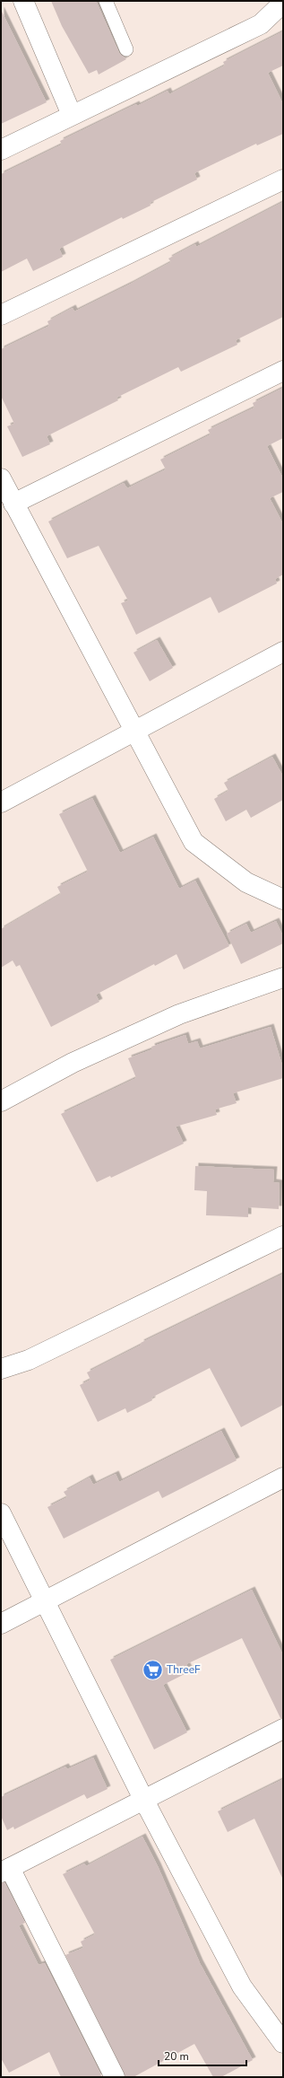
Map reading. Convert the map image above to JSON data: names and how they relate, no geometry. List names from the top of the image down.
{
  "places": {
    "supermarket": ["ThreeF"]
  },
  "scale_bar": "20 m"
}
